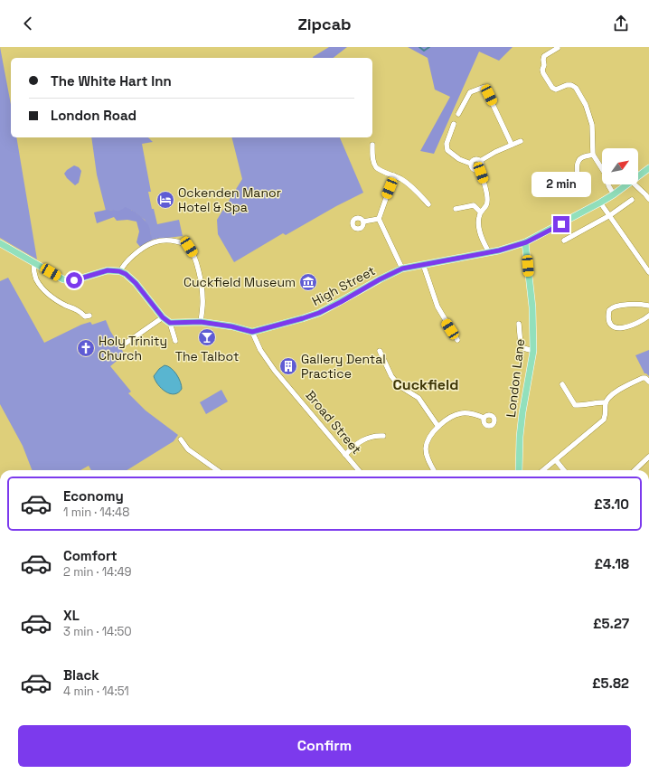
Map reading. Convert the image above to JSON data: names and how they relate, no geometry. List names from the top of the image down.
{
  "streets": {
    "main road": ["High Street", "London Lane"],
    "street": ["Broad Street"]
  },
  "crossings": [
    ["High Street", "London Lane"],
    ["High Street", "Broad Street"]
  ],
  "districts": ["Cuckfield"],
  "places": {
    "hotel": ["Ockenden Manor Hotel & Spa"],
    "museum": ["Cuckfield Museum"],
    "bar": ["The Talbot"],
    "church": ["Holy Trinity Church"],
    "building": ["Gallery Dental Practice"]
  },
  "north": "top right",
  "page": {
    "header": "Zipcab",
    "banner": ["The White Hart Inn", "London Road"],
    "bubble": "2 min",
    "list": [
      {
        "name": "Economy",
        "note": "1 min · 14:48",
        "value": "£3.10"
      },
      {
        "name": "Comfort",
        "note": "2 min · 14:49",
        "value": "£4.18"
      },
      {
        "name": "XL",
        "note": "3 min · 14:50",
        "value": "£5.27"
      },
      {
        "name": "Black",
        "note": "4 min · 14:51",
        "value": "£5.82"
      }
    ],
    "buttons": "Confirm"
  }
}
